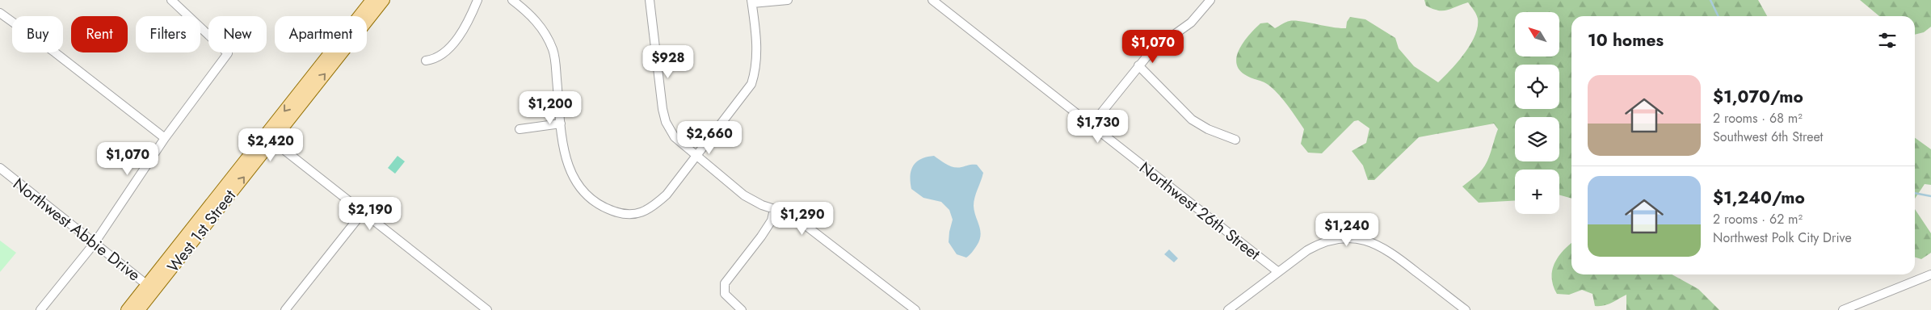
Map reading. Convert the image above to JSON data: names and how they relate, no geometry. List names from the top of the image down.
{
  "streets": {
    "main road": ["West 1st Street"],
    "street": ["Northwest 26th Street", "Northwest Abbie Drive"]
  },
  "crossings": [
    ["Northwest Abbie Drive", "West 1st Street"]
  ],
  "north": "top left",
  "page": {
    "map_buttons": "+",
    "chip": [
      "Buy",
      "Rent",
      "Filters",
      "New",
      "Apartment"
    ],
    "heading": "10 homes",
    "price": [
      "$1,070",
      "$928",
      "$1,200",
      "$1,730",
      "$2,660",
      "$2,420",
      "$1,070",
      "$2,190",
      "$1,290",
      "$1,240"
    ],
    "list": [
      {
        "name": "$1,070/mo",
        "note": "2 rooms · 68 m² · Southwest 6th Street"
      },
      {
        "name": "$1,240/mo",
        "note": "2 rooms · 62 m² · Northwest Polk City Drive"
      }
    ]
  }
}
